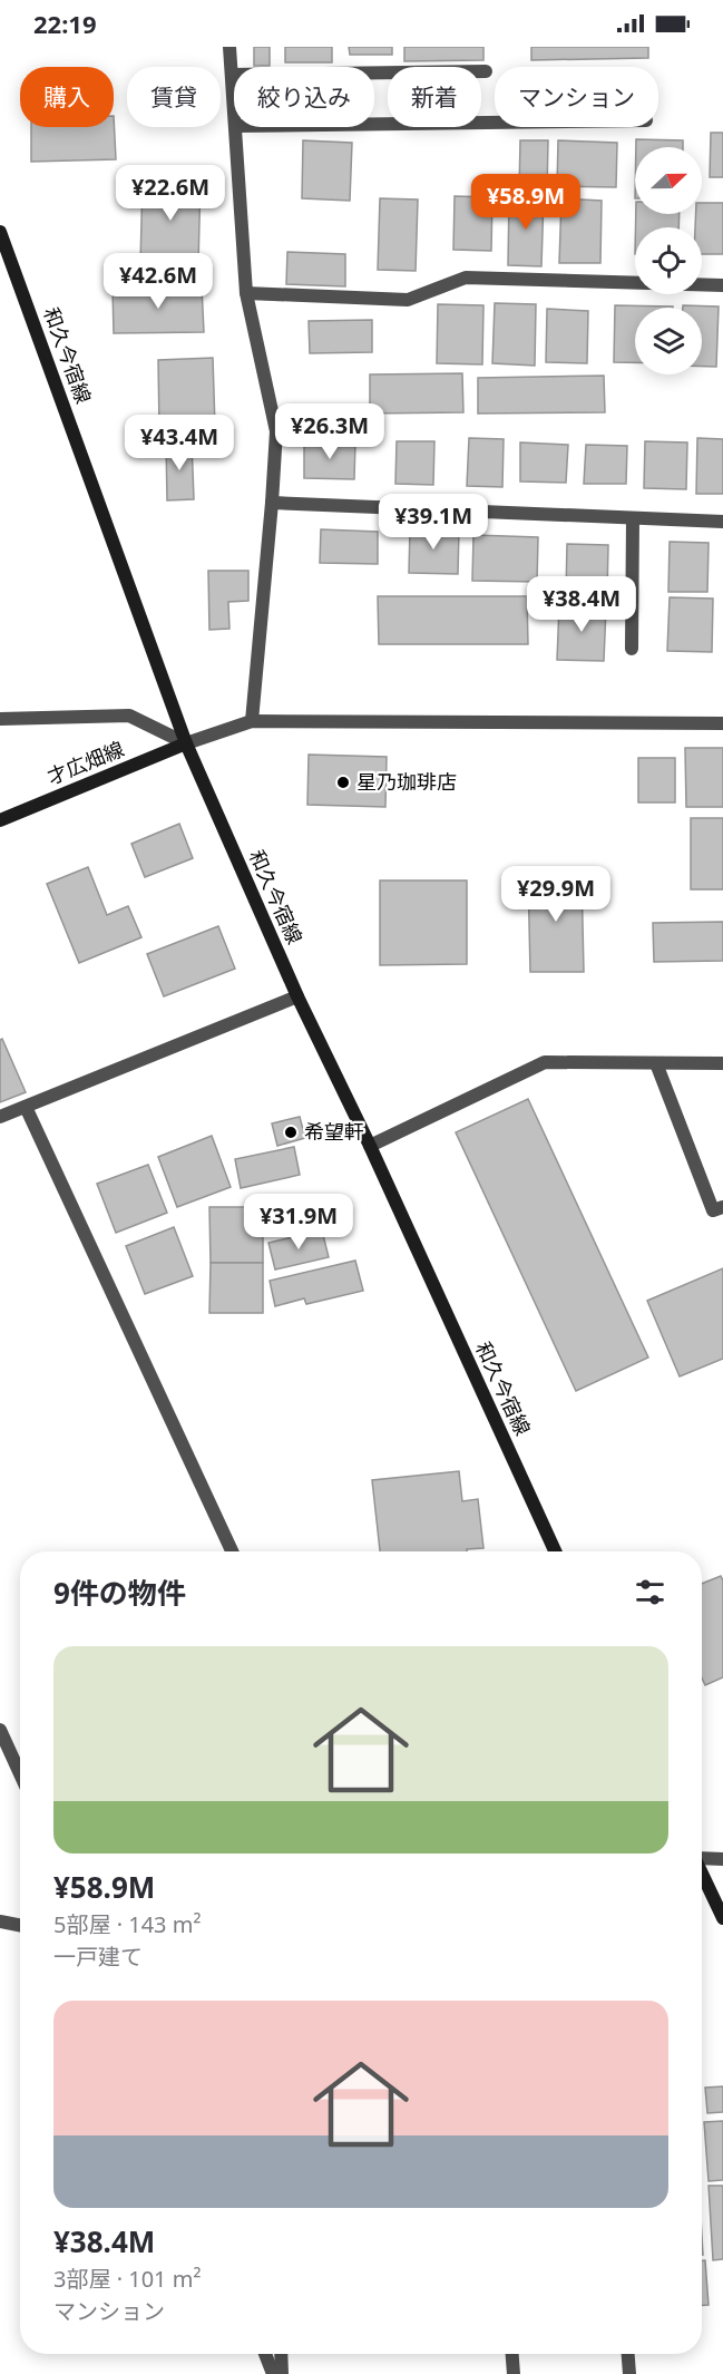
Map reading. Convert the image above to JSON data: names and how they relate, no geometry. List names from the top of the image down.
{
  "streets": {
    "main road": ["和久今宿線", "才広畑線"]
  },
  "crossings": [
    ["和久今宿線", "才広畑線"]
  ],
  "places": ["星乃珈琲店", "希望軒"],
  "north": "right",
  "page": {
    "status": "22:19",
    "chip": [
      "購入",
      "賃貸",
      "絞り込み",
      "新着",
      "マンション"
    ],
    "price": [
      "¥22.6M",
      "¥58.9M",
      "¥42.6M",
      "¥26.3M",
      "¥43.4M",
      "¥39.1M",
      "¥38.4M",
      "¥29.9M",
      "¥31.9M"
    ],
    "heading": "9件の物件",
    "list": [
      {
        "name": "¥58.9M",
        "note": "5部屋 · 143 m² · 一戸建て"
      },
      {
        "name": "¥38.4M",
        "note": "3部屋 · 101 m² · マンション"
      }
    ]
  }
}
